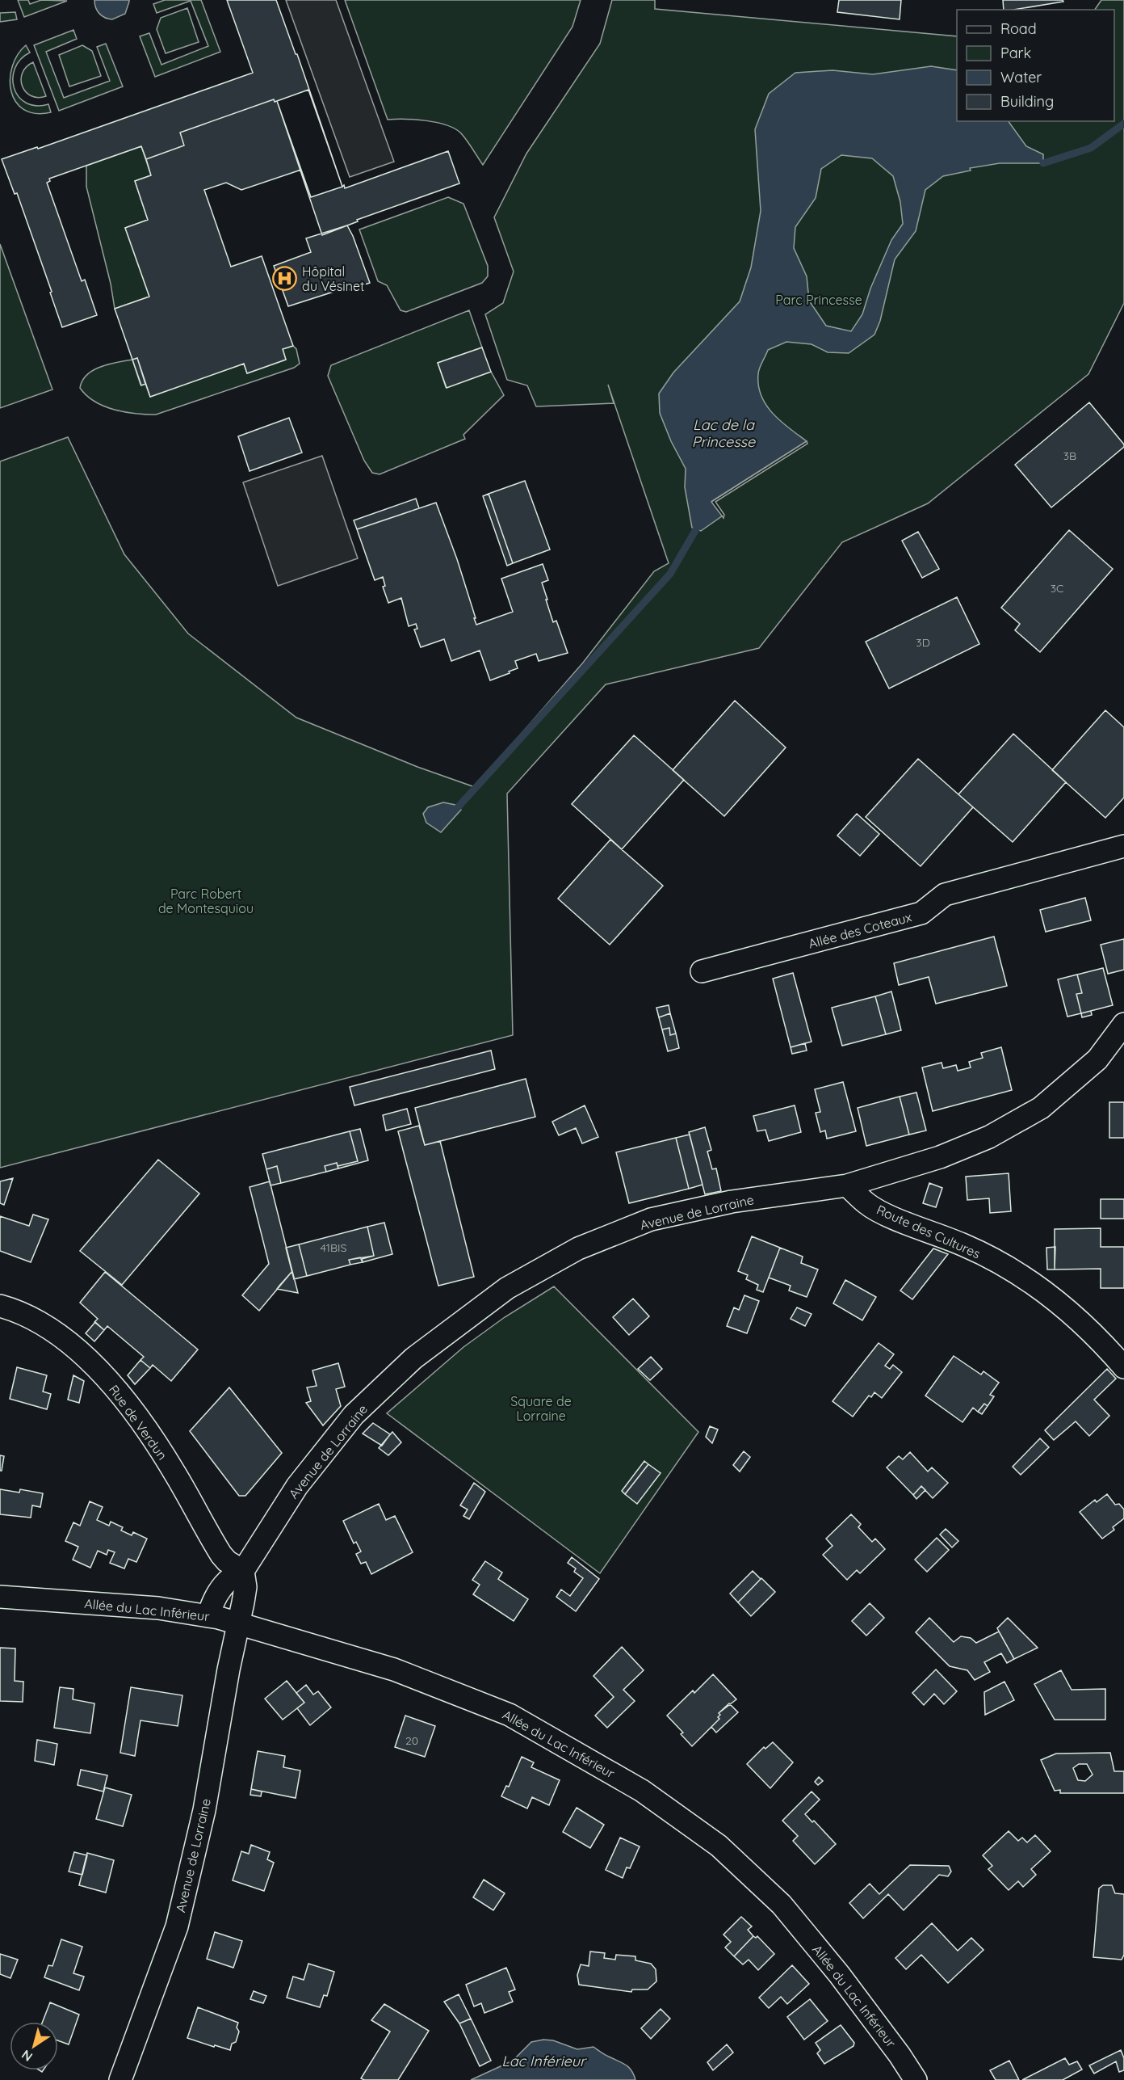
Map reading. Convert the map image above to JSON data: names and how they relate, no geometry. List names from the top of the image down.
{
  "streets": {
    "street": [
      "Allée des Coteaux",
      "Avenue de Lorraine",
      "Route des Cultures",
      "Rue de Verdun",
      "Allée du Lac Inférieur"
    ]
  },
  "crossings": [
    ["Avenue de Lorraine", "Route des Cultures"],
    ["Avenue de Lorraine", "Rue de Verdun"],
    ["Avenue de Lorraine", "Allée du Lac Inférieur"]
  ],
  "water": ["Lac de la Princesse", "Lac Inférieur"],
  "parks": ["Parc Princesse", "Parc Robert de Montesquiou", "Square de Lorraine"],
  "places": {
    "hospital": ["Hôpital du Vésinet"]
  },
  "house_numbers": [
    "3B",
    "3C",
    "3D",
    "41BIS",
    "20"
  ],
  "legend": [
    "Road",
    "Park",
    "Water",
    "Building"
  ],
  "north": "bottom left"
}
